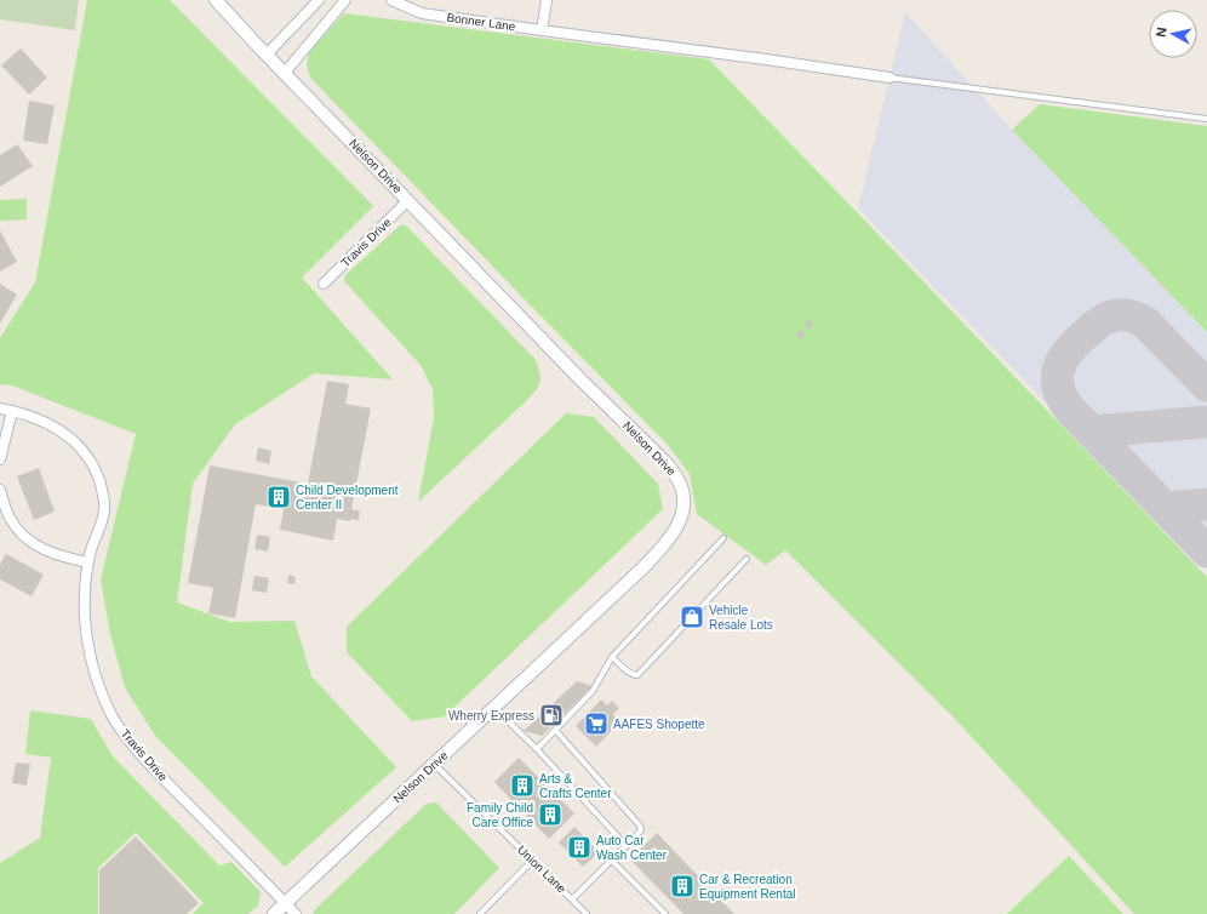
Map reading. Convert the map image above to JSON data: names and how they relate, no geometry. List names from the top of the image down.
{
  "streets": {
    "street": ["Bonner Lane", "Nelson Drive", "Travis Drive"],
    "lane": ["Union Lane"]
  },
  "crossings": [
    ["Nelson Drive", "Travis Drive"],
    ["Nelson Drive", "Union Lane"]
  ],
  "places": {
    "building": [
      "Child Development Center II",
      "Arts & Crafts Center",
      "Family Child Care Office",
      "Auto Car Wash Center",
      "Car & Recreation Equipment Rental"
    ],
    "shop": ["Vehicle Resale Lots"],
    "fuel station": ["Wherry Express"],
    "supermarket": ["AAFES Shopette"]
  },
  "north": "left"
}
